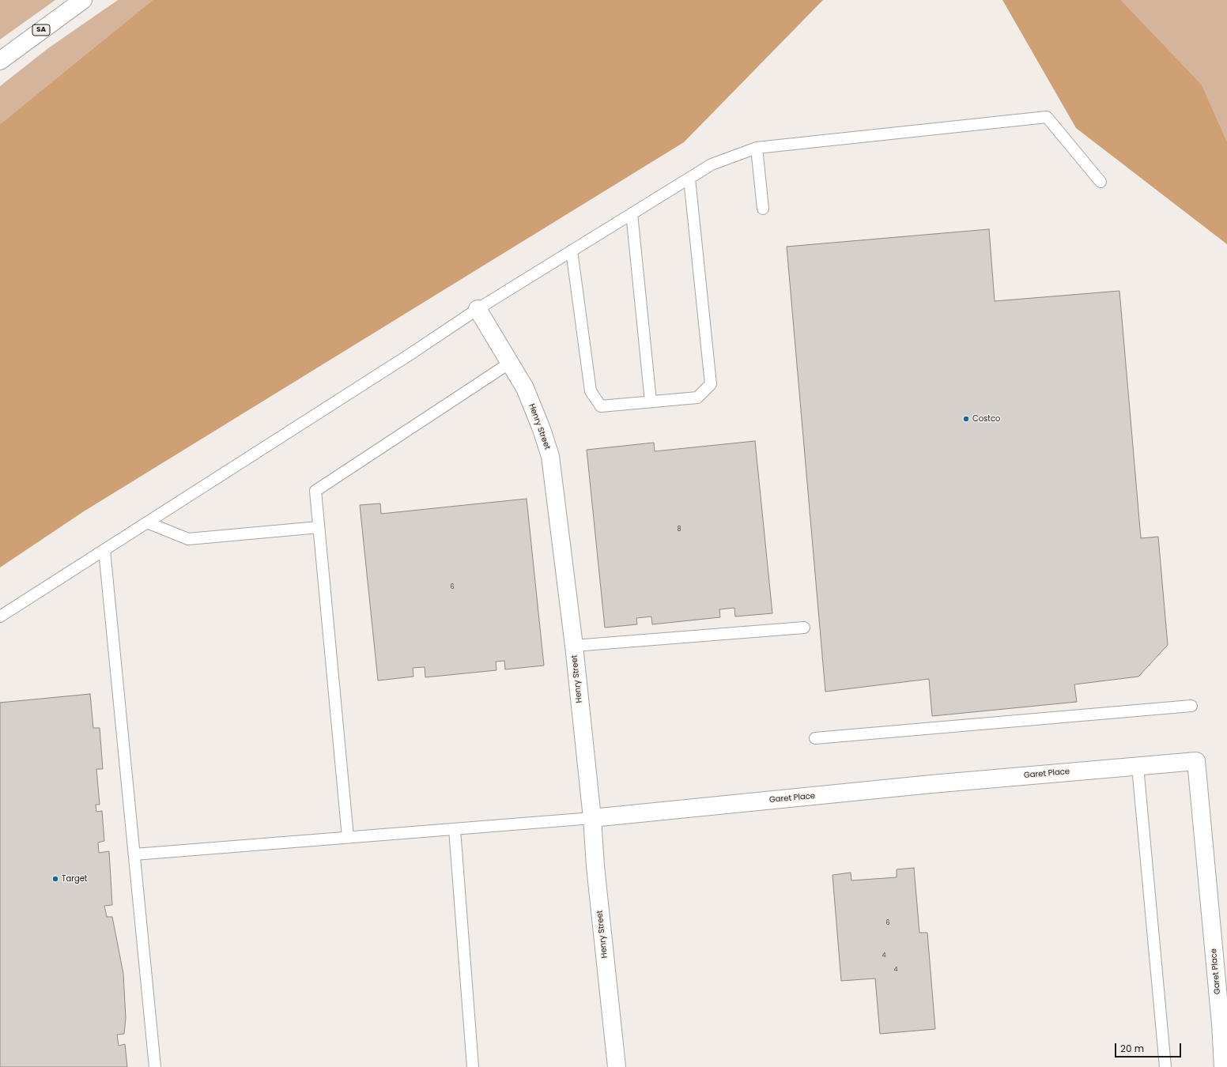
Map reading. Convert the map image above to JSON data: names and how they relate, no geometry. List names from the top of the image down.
{
  "streets": {
    "main road": ["SA", "Henry Street", "Garet Place"]
  },
  "crossings": [
    ["Henry Street", "Garet Place"]
  ],
  "places": ["Costco", "Target"],
  "house_numbers": [
    "8",
    "6",
    "6",
    "4",
    "4"
  ],
  "scale_bar": "20 m"
}
